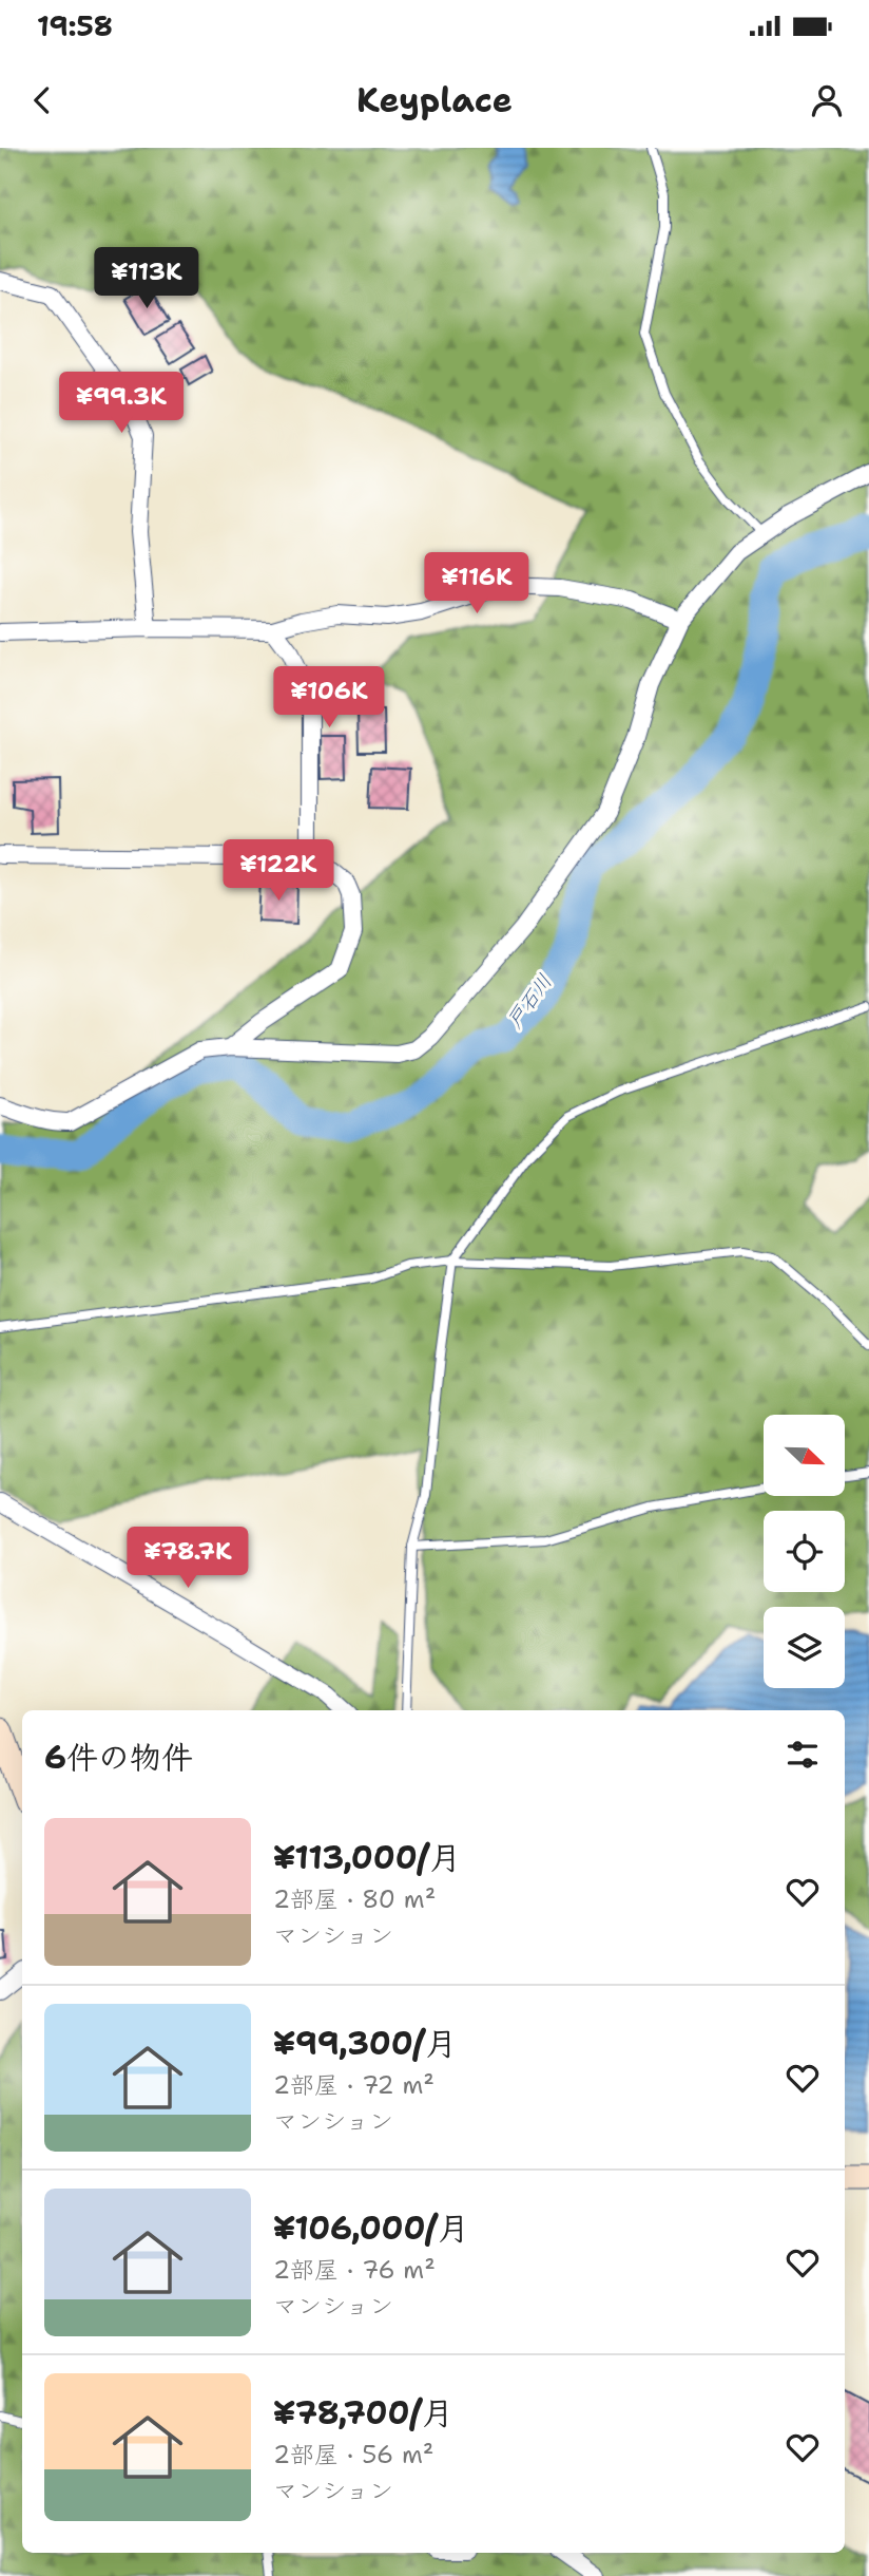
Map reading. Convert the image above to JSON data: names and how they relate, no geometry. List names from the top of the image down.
{
  "water": ["戸石川"],
  "north": "bottom right",
  "page": {
    "status": "19:58",
    "header": "Keyplace",
    "price": [
      "¥113K",
      "¥99.3K",
      "¥116K",
      "¥106K",
      "¥122K",
      "¥78.7K"
    ],
    "heading": "6件の物件",
    "list": [
      {
        "name": "¥113,000/月",
        "note": "2部屋 · 80 m² · マンション"
      },
      {
        "name": "¥99,300/月",
        "note": "2部屋 · 72 m² · マンション"
      },
      {
        "name": "¥106,000/月",
        "note": "2部屋 · 76 m² · マンション"
      },
      {
        "name": "¥78,700/月",
        "note": "2部屋 · 56 m² · マンション"
      }
    ]
  }
}
